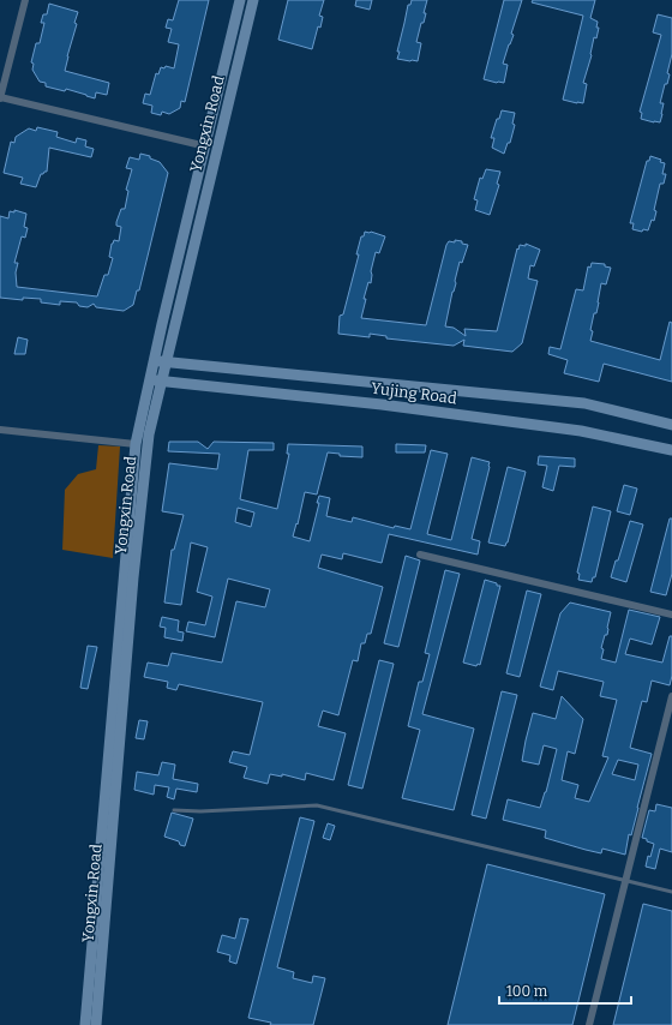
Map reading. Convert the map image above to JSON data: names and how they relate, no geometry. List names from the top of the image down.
{
  "streets": {
    "street": ["Yongxin Road", "Yujing Road"]
  },
  "crossings": [
    ["Yongxin Road", "Yujing Road"]
  ],
  "scale_bar": "100 m"
}
